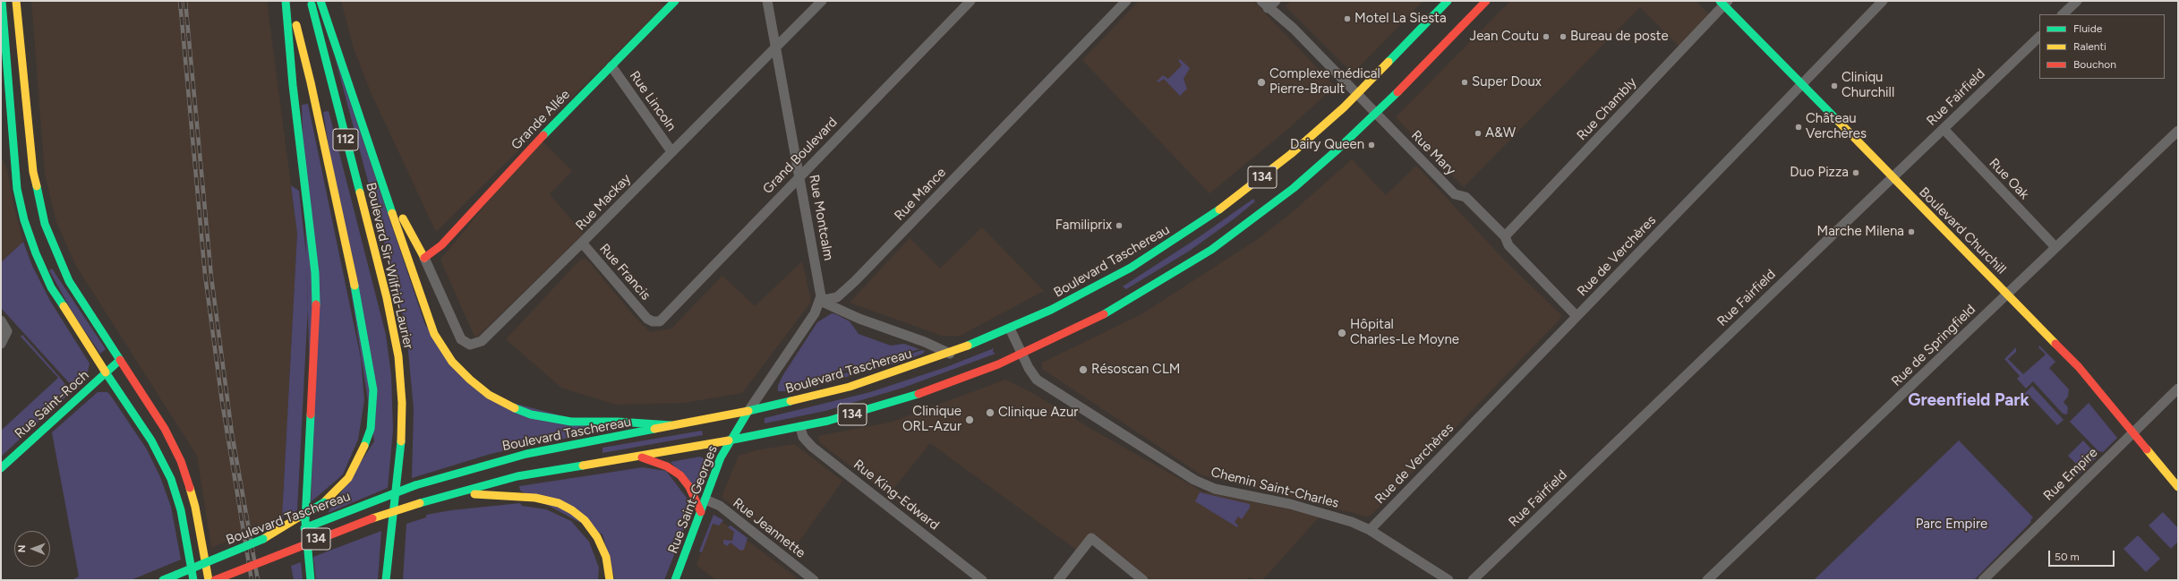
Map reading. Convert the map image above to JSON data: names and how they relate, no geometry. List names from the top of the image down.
{
  "streets": {
    "main road": [
      "Grande Allée",
      "112",
      "134",
      "Boulevard Churchill",
      "Boulevard Taschereau",
      "Boulevard Sir-Wilfrid-Laurier",
      "Rue Saint-Roch",
      "Rue Saint-Georges"
    ],
    "street": [
      "Rue Fairfield",
      "Rue Lincoln",
      "Rue Chambly",
      "Rue Mary",
      "Grand Boulevard",
      "Rue Oak",
      "Rue Mance",
      "Rue Mackay",
      "Rue Montcalm",
      "Rue de Verchères",
      "Rue Francis",
      "Rue de Springfield",
      "Rue Empire",
      "Chemin Saint-Charles",
      "Rue King-Edward",
      "Rue Jeannette"
    ]
  },
  "crossings": [
    ["Rue Fairfield", "Rue Oak"],
    ["Rue Fairfield", "Boulevard Churchill"],
    ["Rue Lincoln", "Grande Allée"],
    ["Rue Lincoln", "Rue Mackay"],
    ["Rue Chambly", "Rue Mary"],
    ["Rue Chambly", "Boulevard Churchill"],
    ["Grande Allée", "Rue Mackay"],
    ["Rue Mary", "134"],
    ["Rue Mary", "Rue de Verchères"],
    ["Rue Mary", "Boulevard Taschereau"],
    ["Grand Boulevard", "Rue Montcalm"],
    ["Grand Boulevard", "Rue Francis"],
    ["134", "Chemin Saint-Charles"],
    ["134", "Rue King-Edward"],
    ["134", "Rue Saint-Georges"],
    ["Rue Oak", "Rue de Springfield"],
    ["Rue Mance", "Rue Montcalm"],
    ["Rue Mackay", "Rue Montcalm"],
    ["Rue Mackay", "Rue Francis"],
    ["Boulevard Churchill", "Rue de Verchères"],
    ["Boulevard Churchill", "Rue de Springfield"],
    ["Boulevard Churchill", "Rue Empire"],
    ["Rue de Verchères", "Chemin Saint-Charles"],
    ["Boulevard Taschereau", "Chemin Saint-Charles"],
    ["Boulevard Taschereau", "Rue Saint-Georges"],
    ["Rue Saint-Georges", "Rue Jeannette"]
  ],
  "districts": ["Greenfield Park"],
  "parks": ["Parc Empire"],
  "places": [
    "Motel La Siesta",
    "Jean Coutu",
    "Bureau de poste",
    "Complexe médical Pierre-Brault",
    "Super Doux",
    "Cliniqu Churchill",
    "Château Verchères",
    "A&W",
    "Dairy Queen",
    "Duo Pizza",
    "Familiprix",
    "Marche Milena",
    "Hôpital Charles-Le Moyne",
    "Résoscan CLM",
    "Clinique Azur",
    "Clinique ORL-Azur"
  ],
  "legend": ["Fluide", "Ralenti", "Bouchon"],
  "scale_bar": "50 m",
  "north": "left"
}
